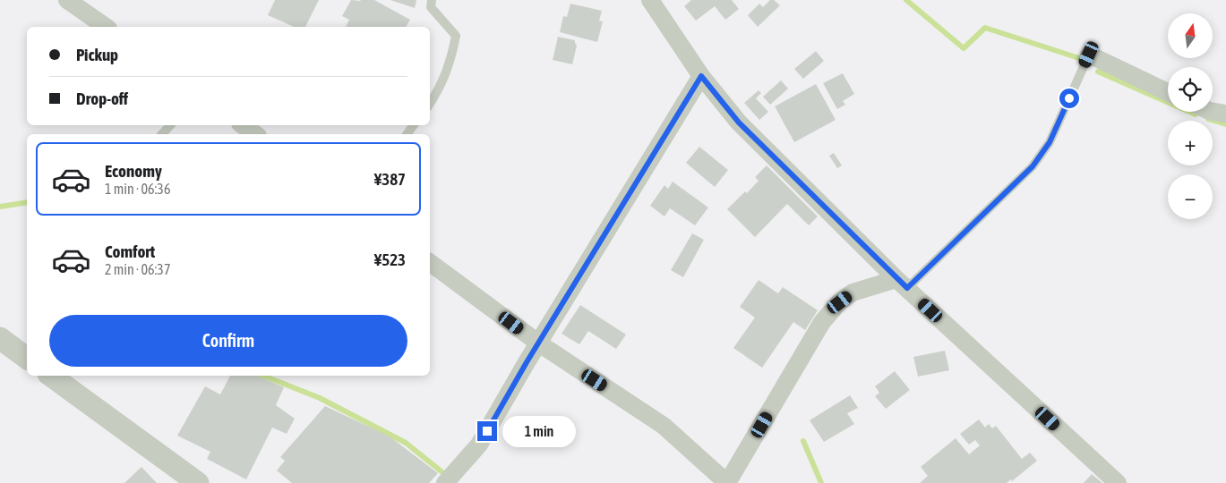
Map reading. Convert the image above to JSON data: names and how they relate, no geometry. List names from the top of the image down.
{
  "north": "top",
  "page": {
    "map_buttons": ["+", "−"],
    "banner": ["Pickup", "Drop-off"],
    "list": [
      {
        "name": "Economy",
        "note": "1 min · 06:36",
        "value": "¥387"
      },
      {
        "name": "Comfort",
        "note": "2 min · 06:37",
        "value": "¥523"
      }
    ],
    "buttons": "Confirm",
    "bubble": "1 min"
  }
}
